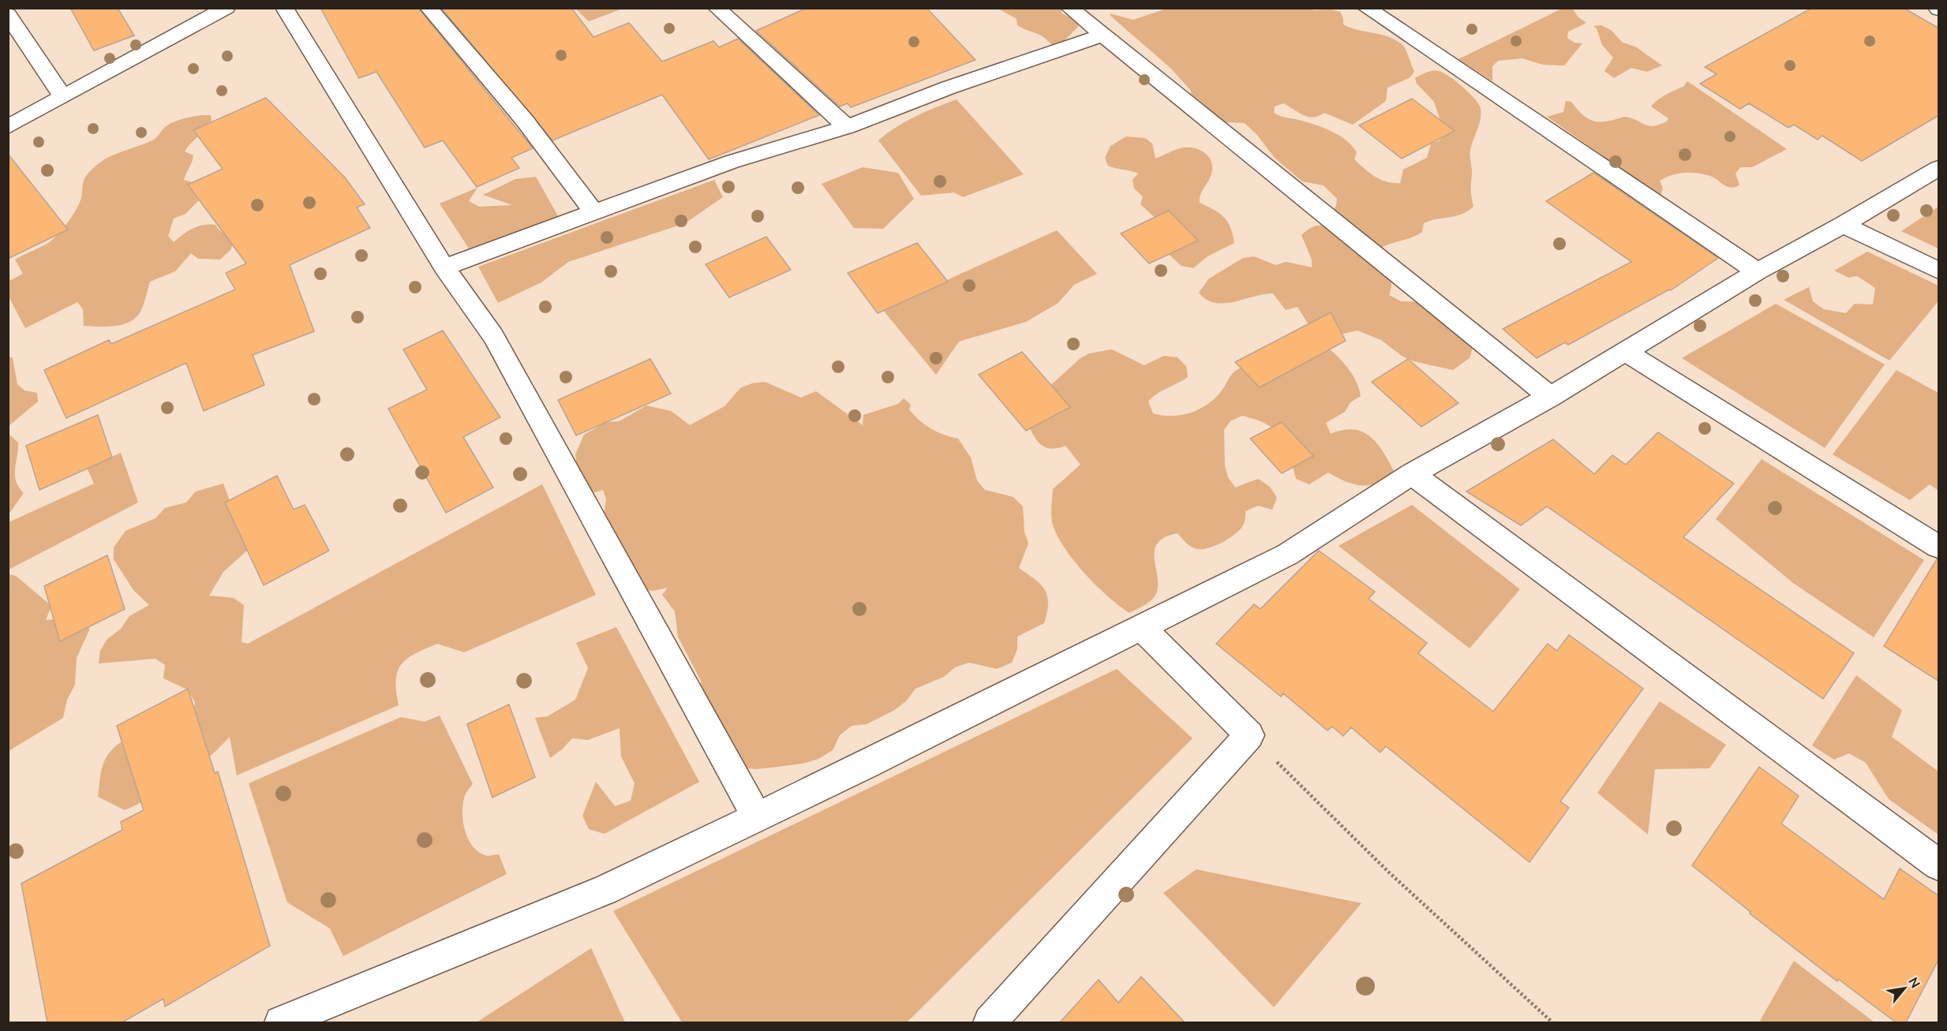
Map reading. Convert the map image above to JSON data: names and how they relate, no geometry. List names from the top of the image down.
{
  "north": "top right"
}
